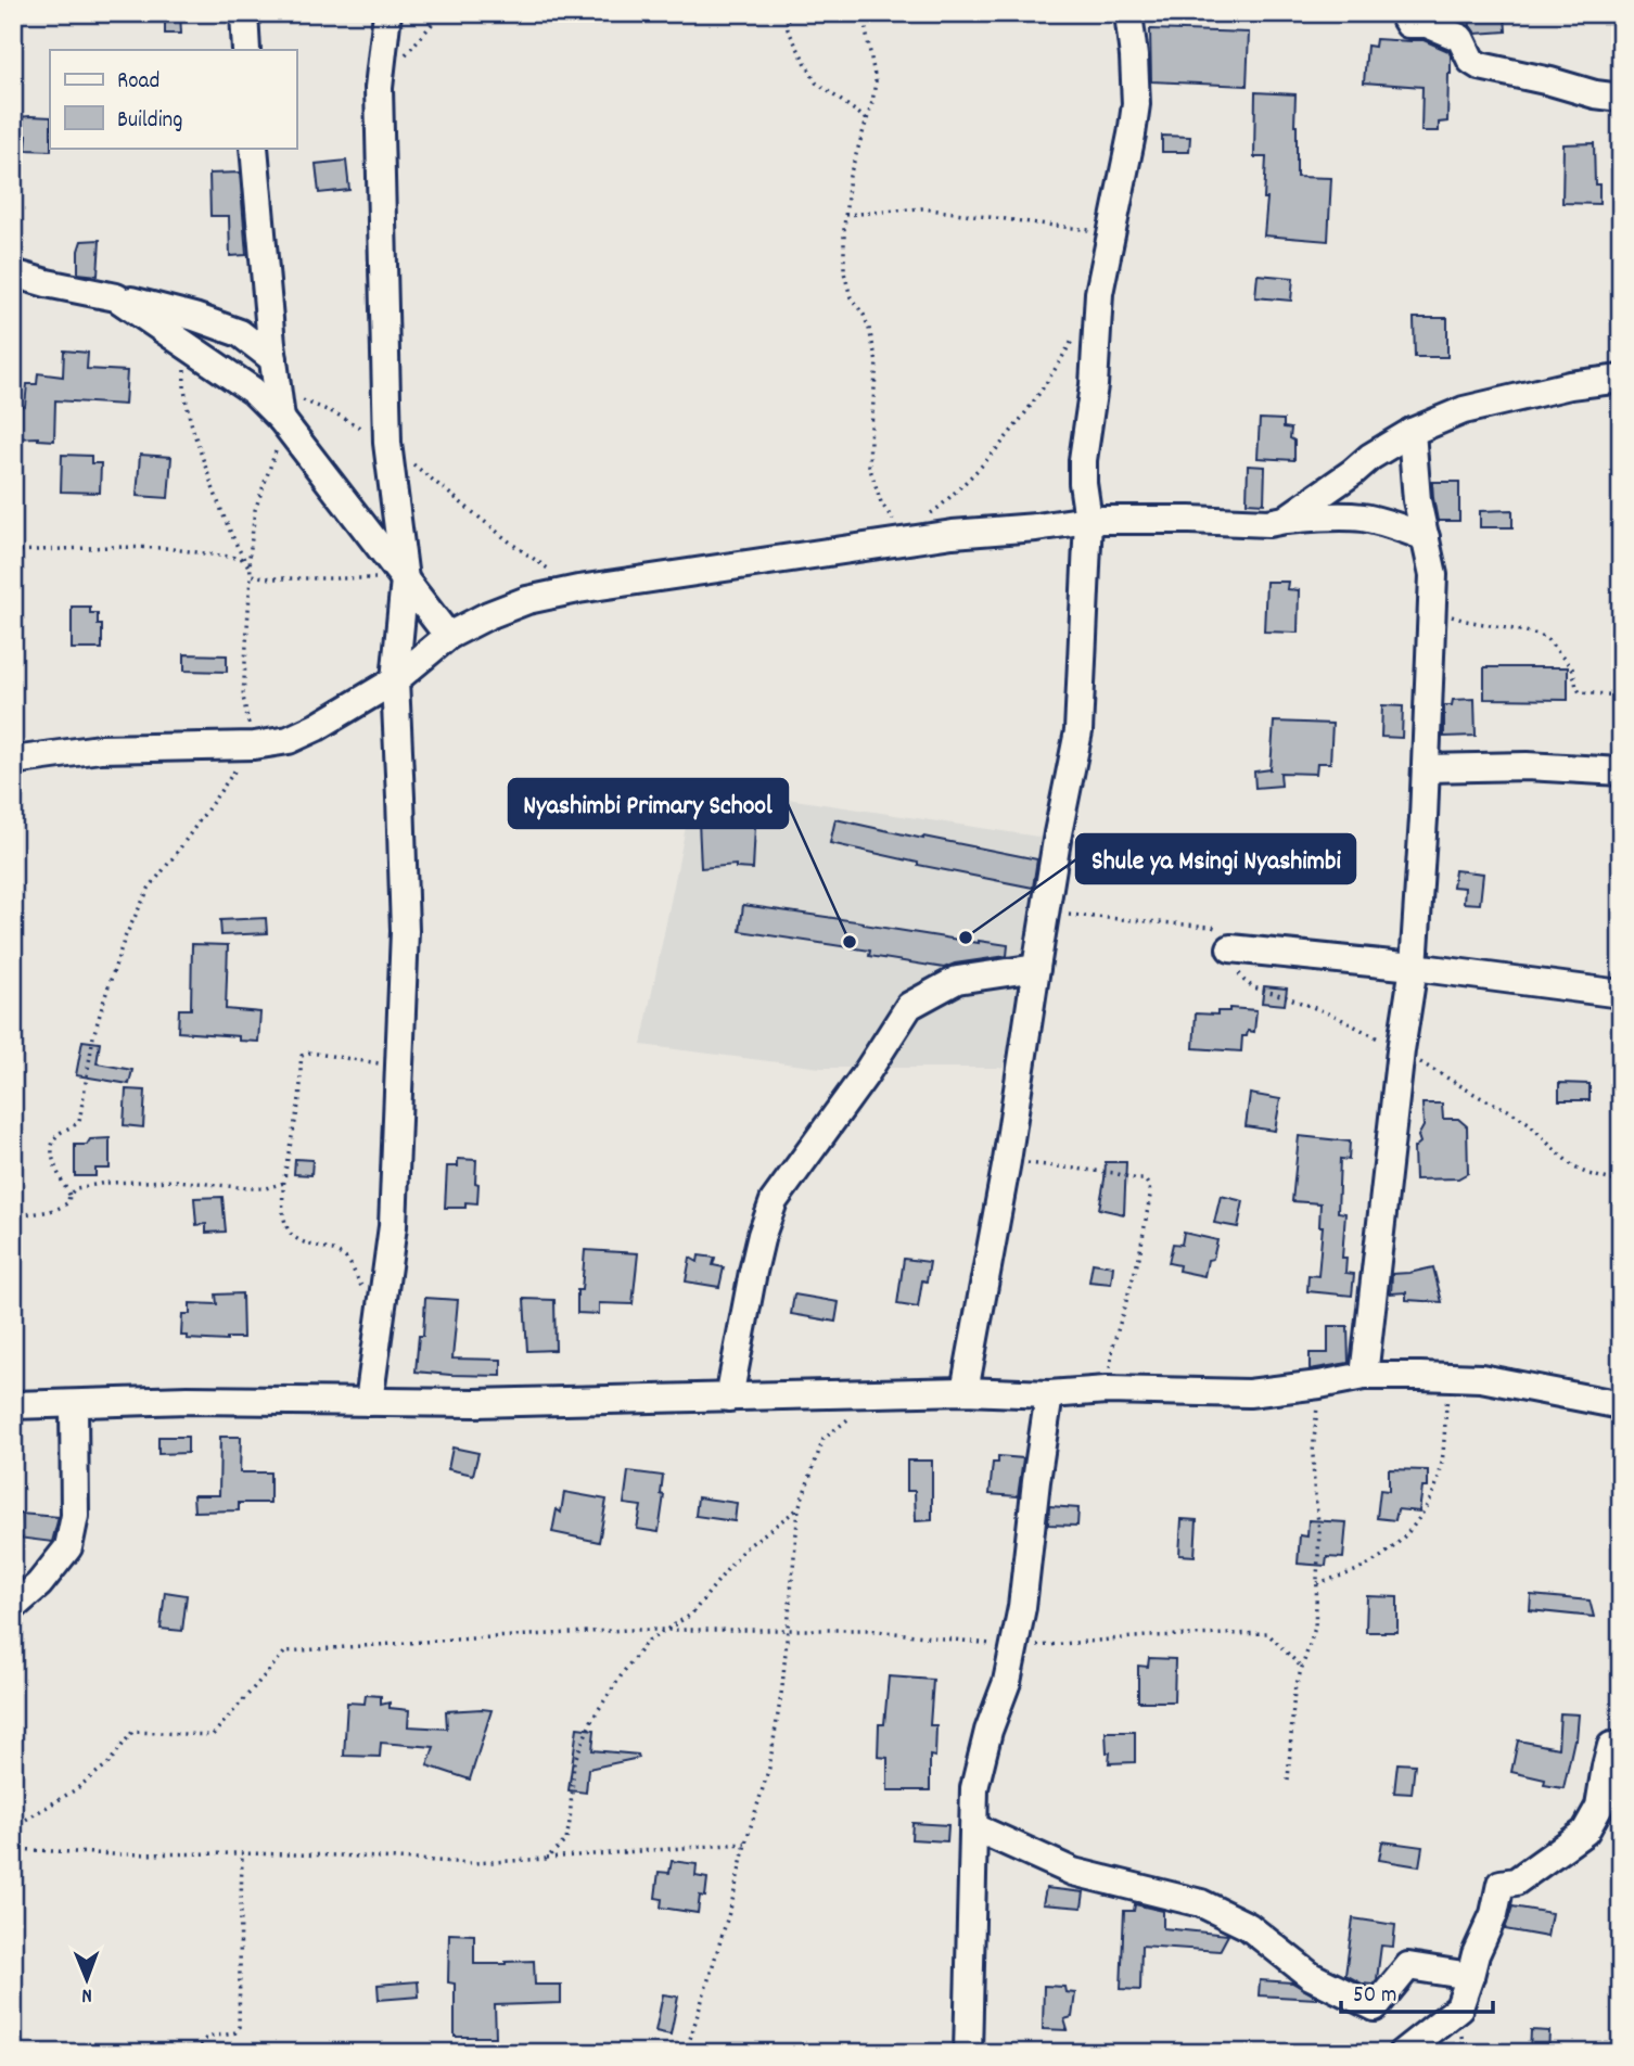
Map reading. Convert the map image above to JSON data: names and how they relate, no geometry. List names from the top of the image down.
{
  "places": ["Shule ya Msingi Nyashimbi", "Nyashimbi Primary School"],
  "legend": ["Road", "Building"],
  "scale_bar": "50 m",
  "north": "bottom"
}
